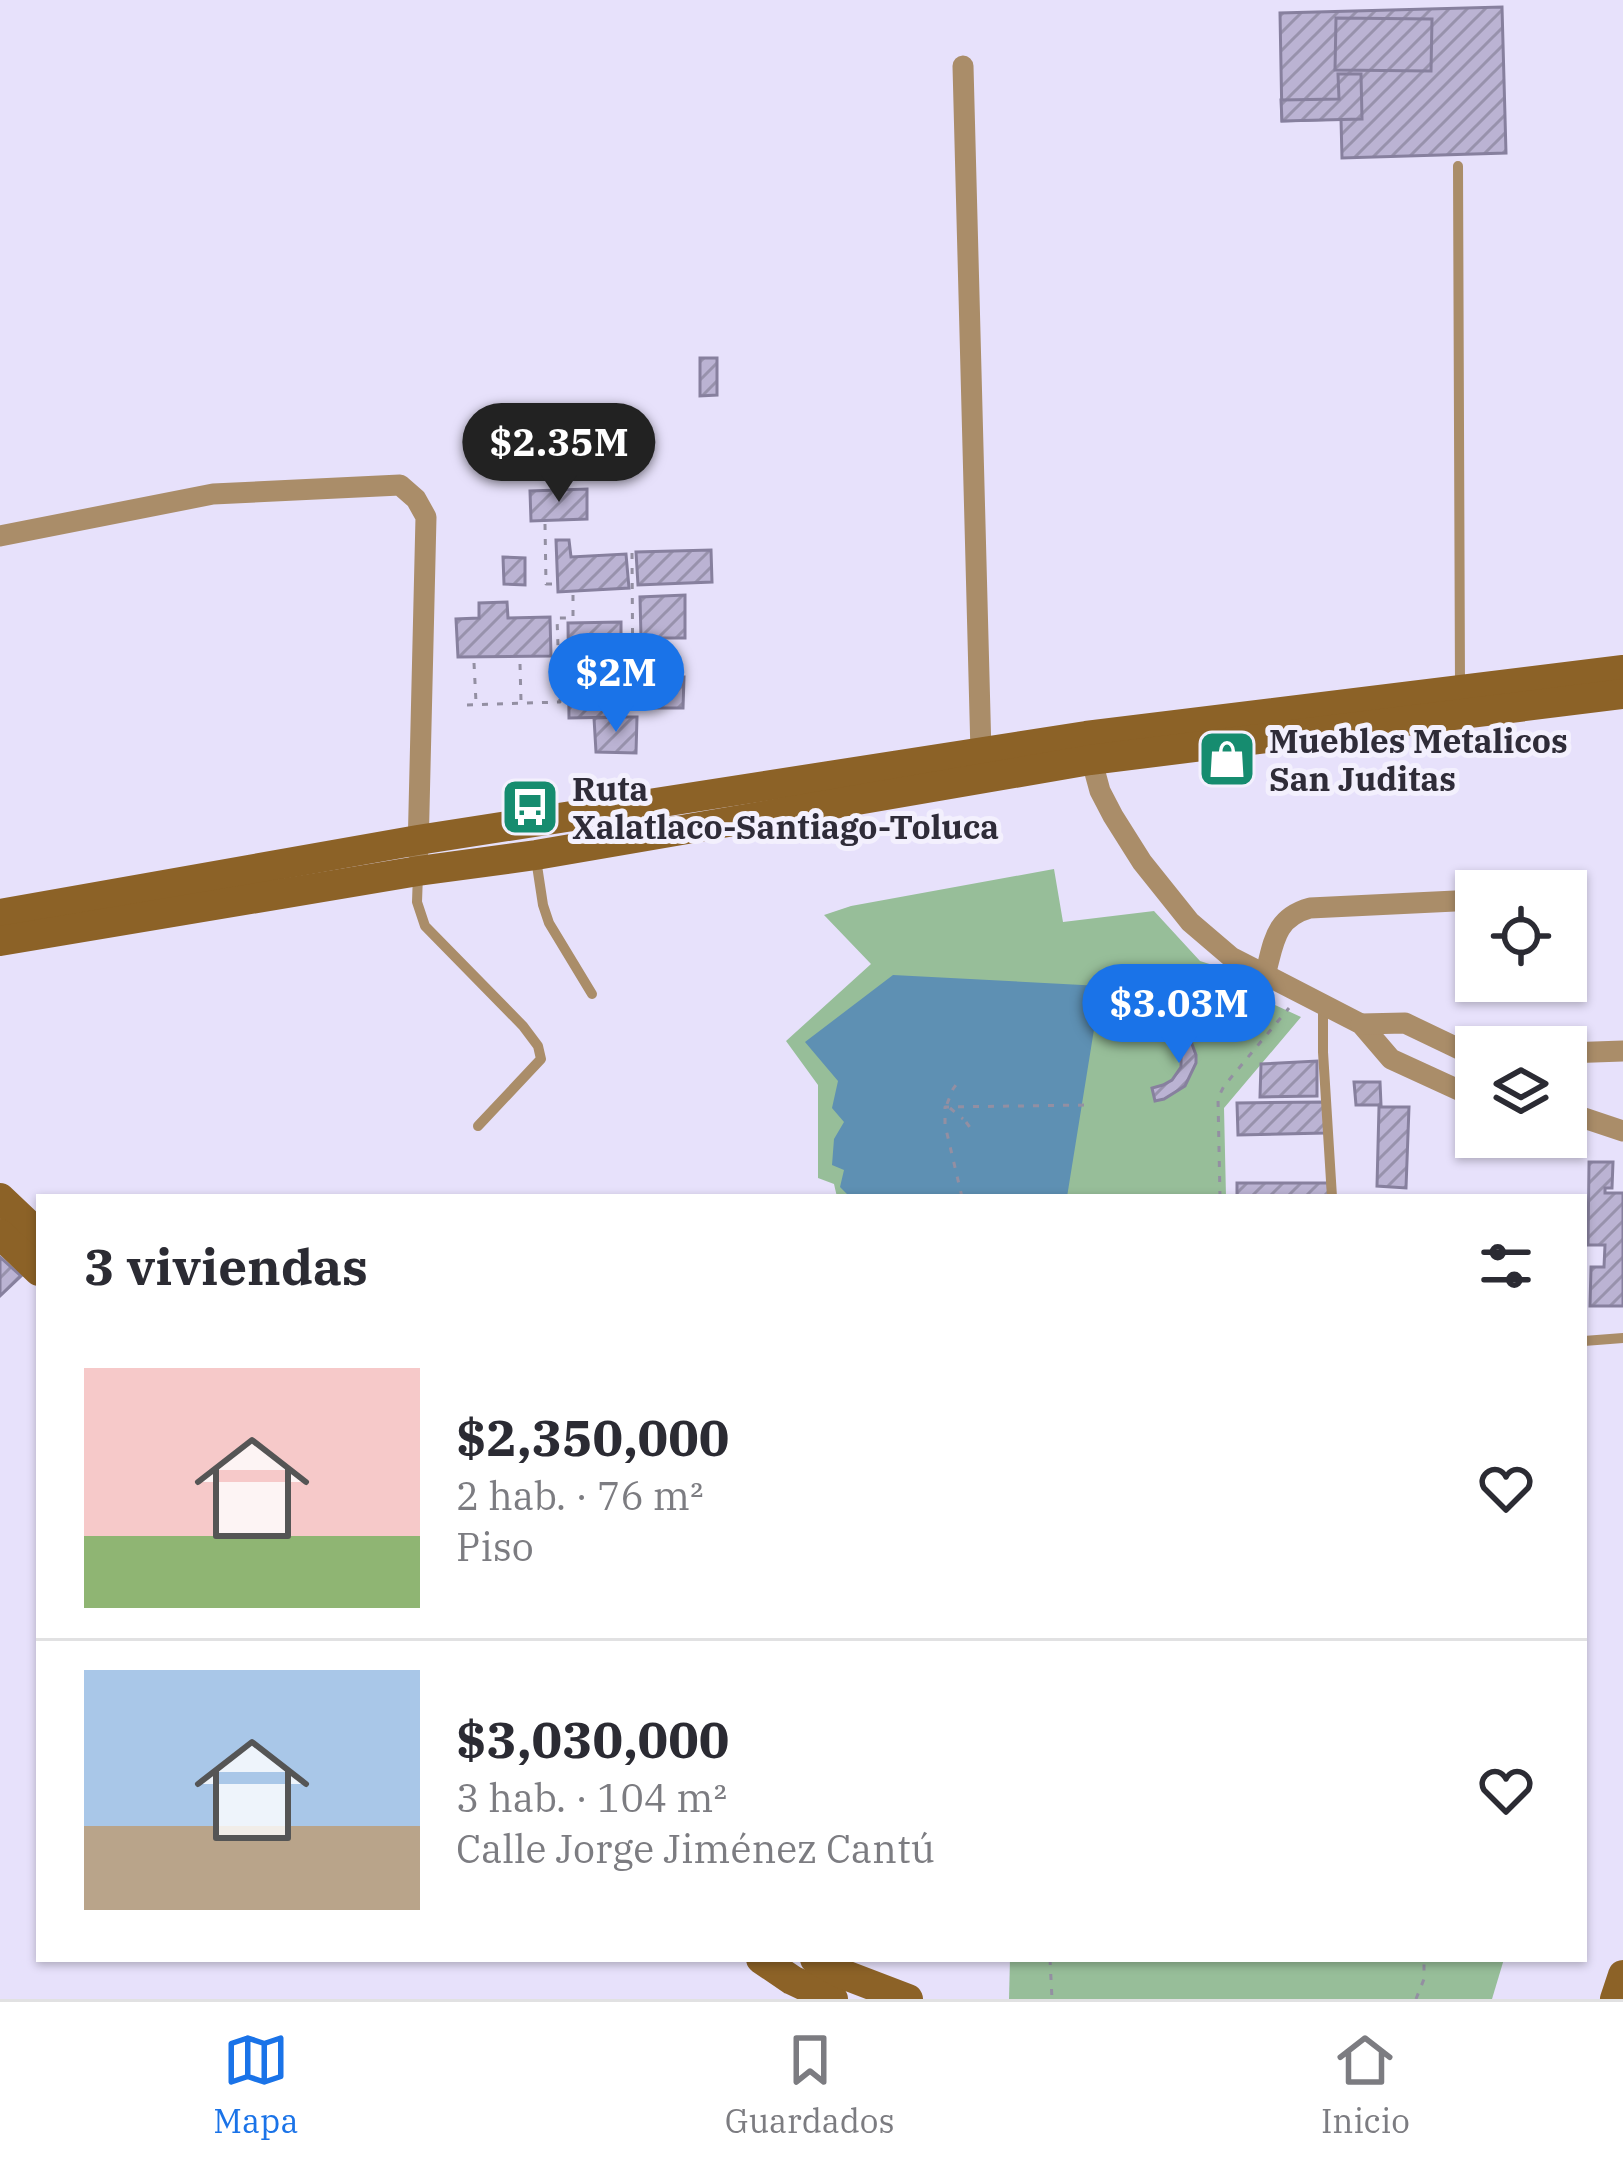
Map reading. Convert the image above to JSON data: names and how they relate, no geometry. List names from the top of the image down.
{
  "places": {
    "shop": ["Muebles Metalicos San Juditas"],
    "bus stop": ["Ruta Xalatlaco-Santiago-Toluca"]
  },
  "page": {
    "price": ["$2.35M", "$2M", "$3.03M"],
    "heading": "3 viviendas",
    "list": [
      {
        "name": "$2,350,000",
        "note": "2 hab. · 76 m² · Piso"
      },
      {
        "name": "$3,030,000",
        "note": "3 hab. · 104 m² · Calle Jorge Jiménez Cantú"
      }
    ],
    "tabs": ["Mapa", "Guardados", "Inicio"]
  }
}
